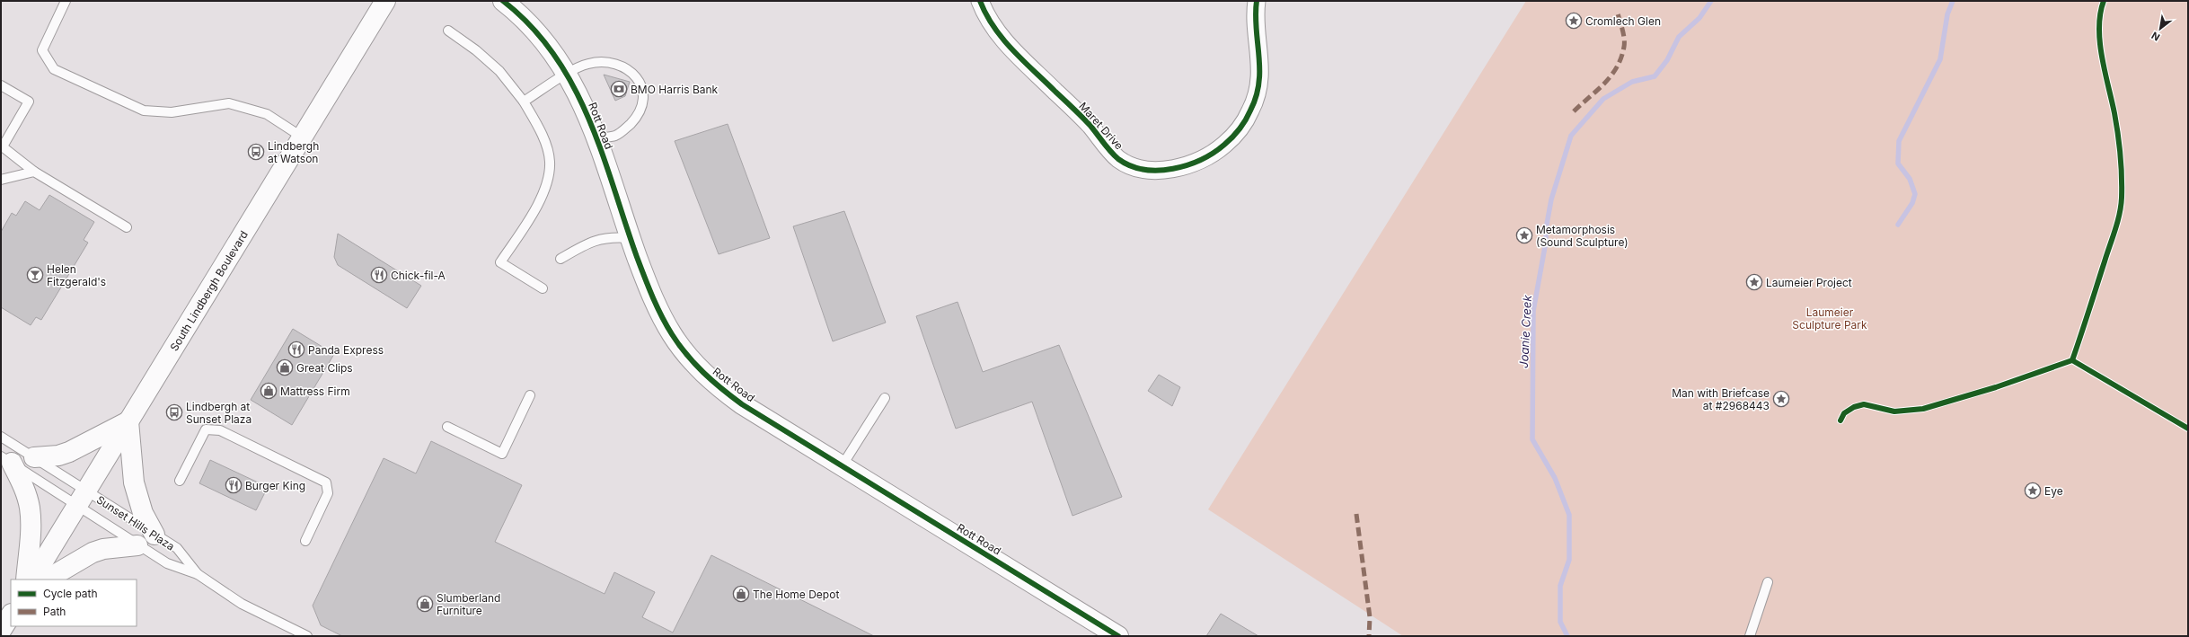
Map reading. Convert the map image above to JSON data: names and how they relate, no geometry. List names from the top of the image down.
{
  "streets": {
    "main road": ["Rott Road", "South Lindbergh Boulevard"],
    "street": ["Maret Drive"],
    "lane": ["Sunset Hills Plaza"]
  },
  "crossings": [
    ["South Lindbergh Boulevard", "Sunset Hills Plaza"]
  ],
  "water": ["Joanie Creek"],
  "parks": ["Laumeier Sculpture Park"],
  "places": {
    "place": [
      "Cromlech Glen",
      "Metamorphosis (Sound Sculpture)",
      "Laumeier Project",
      "Man with Briefcase at #2968443",
      "Eye"
    ],
    "bank": ["BMO Harris Bank"],
    "bus stop": ["Lindbergh at Watson", "Lindbergh at Sunset Plaza"],
    "bar": ["Helen Fitzgerald's"],
    "restaurant": ["Chick-fil-A", "Panda Express", "Burger King"],
    "shop": [
      "Great Clips",
      "Mattress Firm",
      "The Home Depot",
      "Slumberland Furniture"
    ]
  },
  "legend": ["Cycle path", "Path"],
  "north": "bottom left"
}
